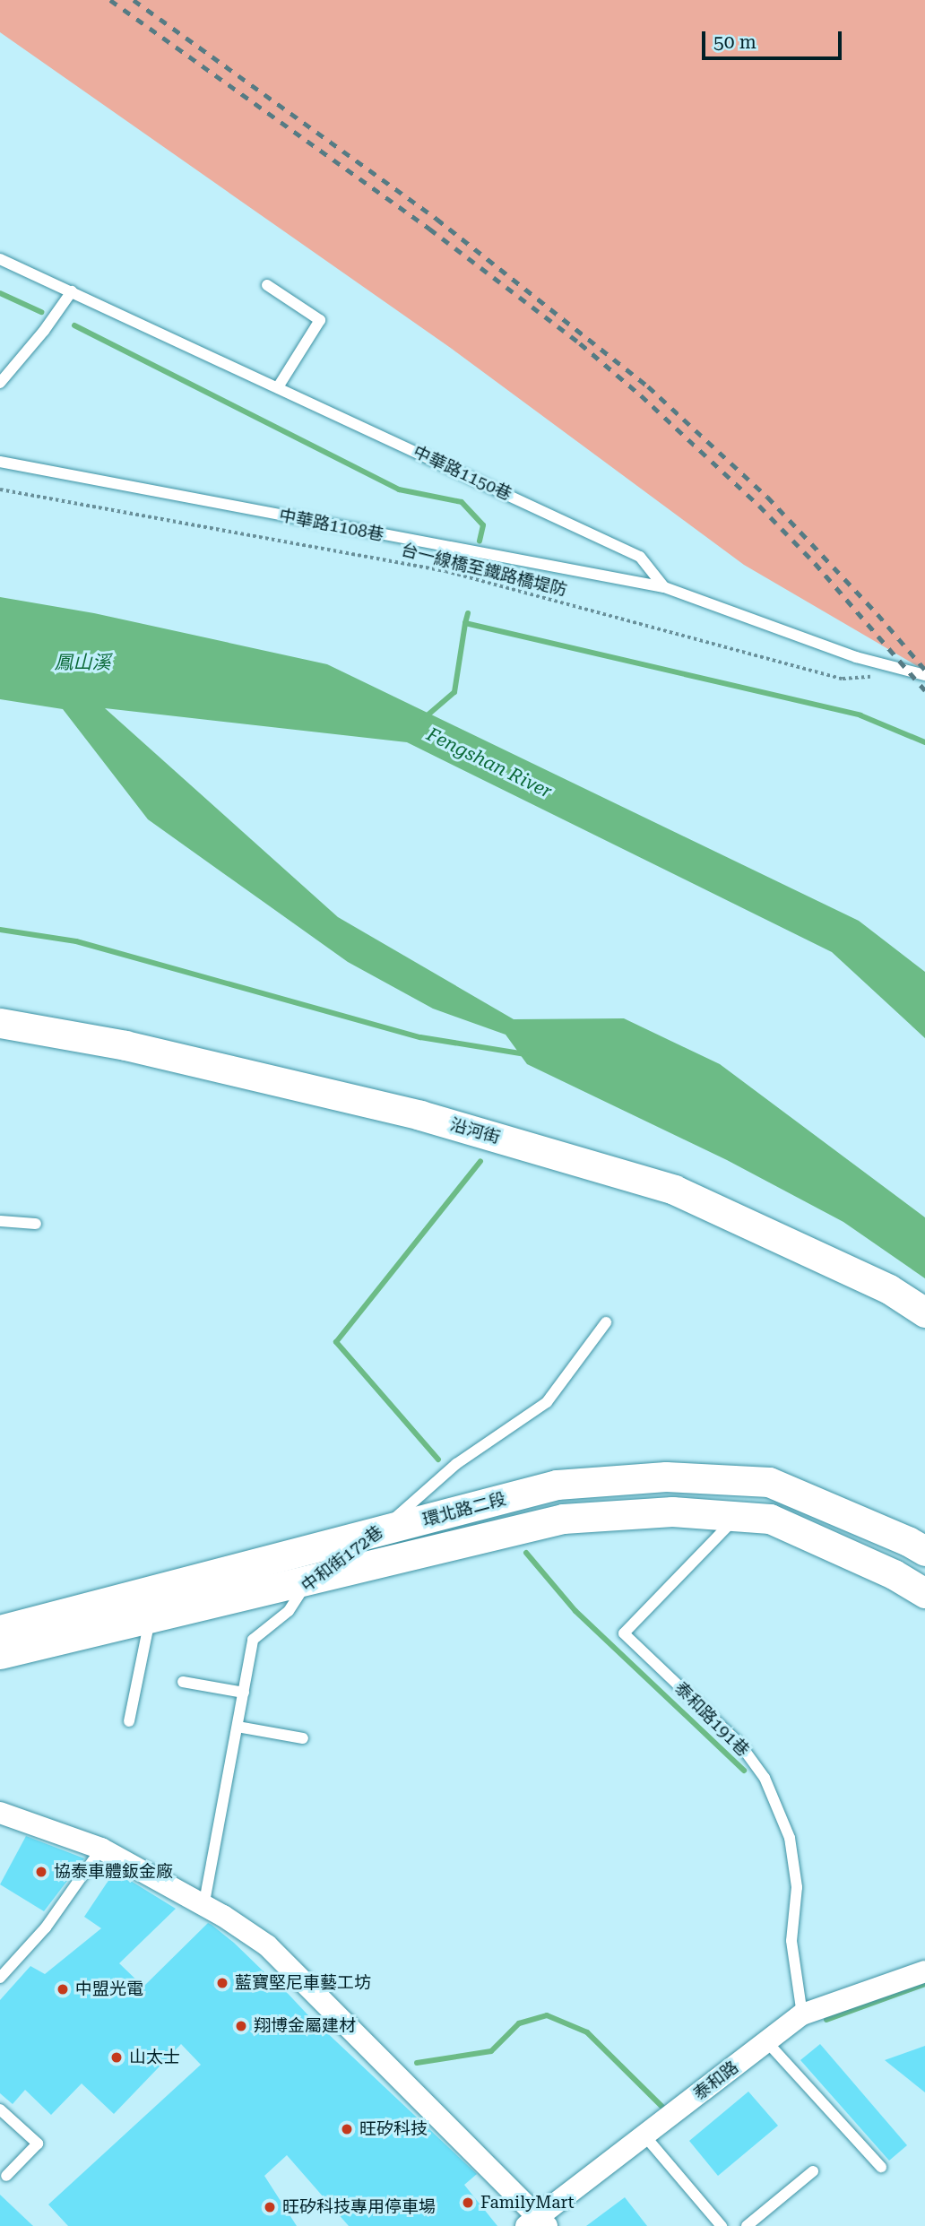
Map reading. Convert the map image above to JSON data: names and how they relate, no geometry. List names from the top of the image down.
{
  "streets": {
    "street": ["沿河街", "環北路二段", "泰和路"],
    "lane": [
      "中華路1150巷",
      "中華路1108巷",
      "中和街172巷",
      "泰和路191巷"
    ],
    "path": ["台一線橋至鐵路橋堤防"]
  },
  "crossings": [
    ["中華路1150巷", "中華路1108巷"],
    ["環北路二段", "中和街172巷"],
    ["環北路二段", "泰和路191巷"],
    ["泰和路191巷", "泰和路"]
  ],
  "water": ["鳳山溪", "Fengshan River"],
  "places": [
    "協泰車體鈑金廠",
    "藍寶堅尼車藝工坊",
    "中盟光電",
    "翔博金屬建材",
    "山太士",
    "旺矽科技",
    "FamilyMart",
    "旺矽科技專用停車場"
  ],
  "scale_bar": "50 m"
}
